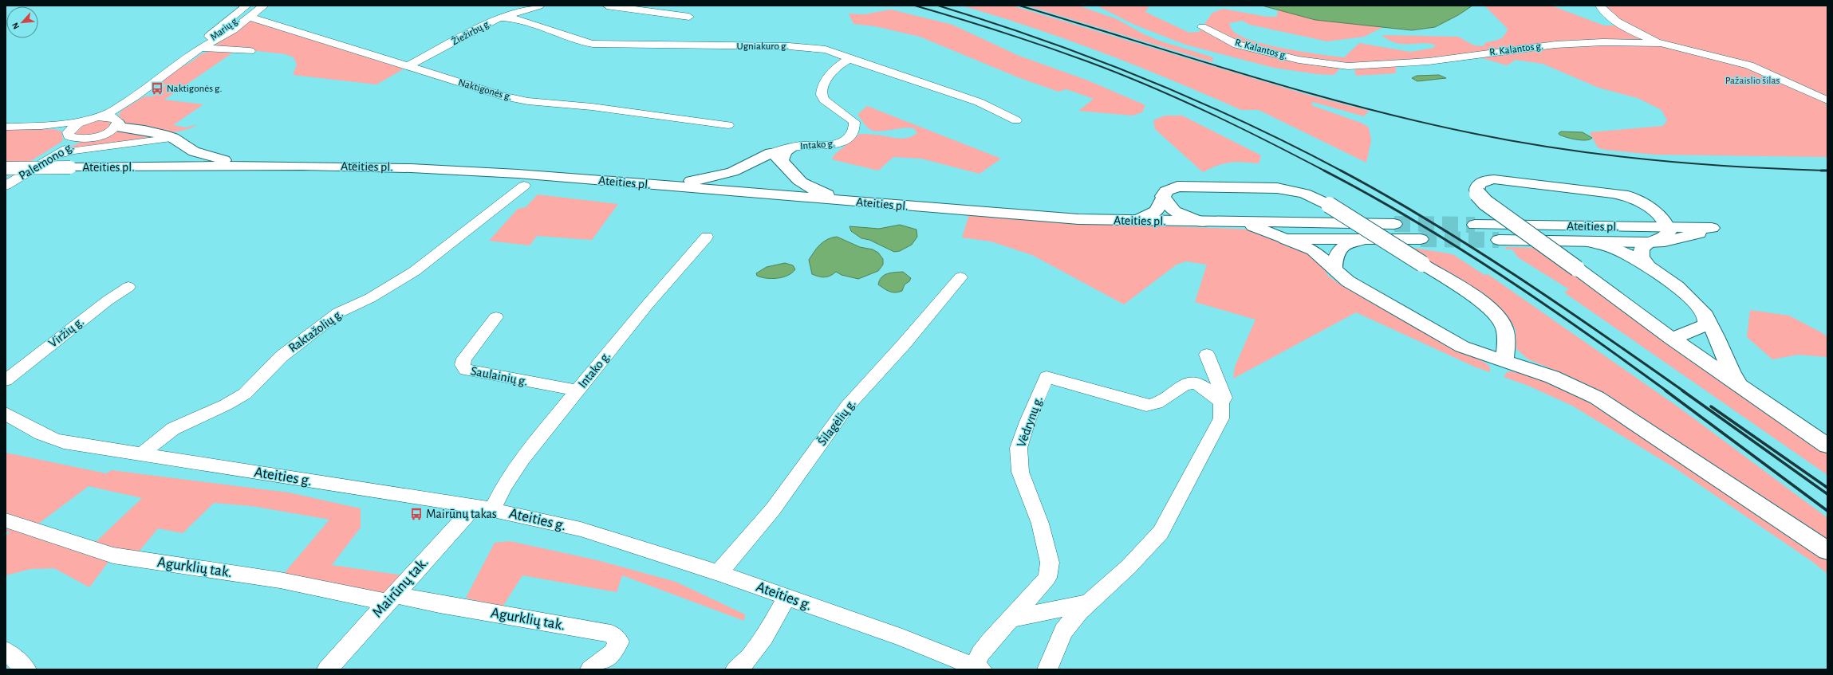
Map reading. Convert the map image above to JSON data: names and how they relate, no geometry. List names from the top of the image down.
{
  "streets": {
    "main road": ["Ateities pl."],
    "street": [
      "Marių g.",
      "Žiežirbų g.",
      "Ugniakuro g.",
      "R. Kalantos g.",
      "Naktigonės g.",
      "Intako g.",
      "Palemono g.",
      "Raktažolių g.",
      "Viržių g.",
      "Saulainių g.",
      "Vėdrynų g.",
      "Šilagėlių g.",
      "Ateities g.",
      "Agurklių tak.",
      "Mairūnų tak."
    ]
  },
  "crossings": [
    ["Žiežirbų g.", "Ugniakuro g."],
    ["Žiežirbų g.", "Naktigonės g."],
    ["Ugniakuro g.", "Intako g."],
    ["Intako g.", "Saulainių g."],
    ["Intako g.", "Ateities g."],
    ["Intako g.", "Mairūnų tak."],
    ["Raktažolių g.", "Ateities g."],
    ["Vėdrynų g.", "Ateities g."],
    ["Šilagėlių g.", "Ateities g."],
    ["Ateities g.", "Mairūnų tak."],
    ["Agurklių tak.", "Mairūnų tak."]
  ],
  "parks": ["Pažaislio šilas"],
  "places": {
    "bus stop": ["Naktigonės g.", "Mairūnų takas"]
  },
  "north": "bottom left"
}
